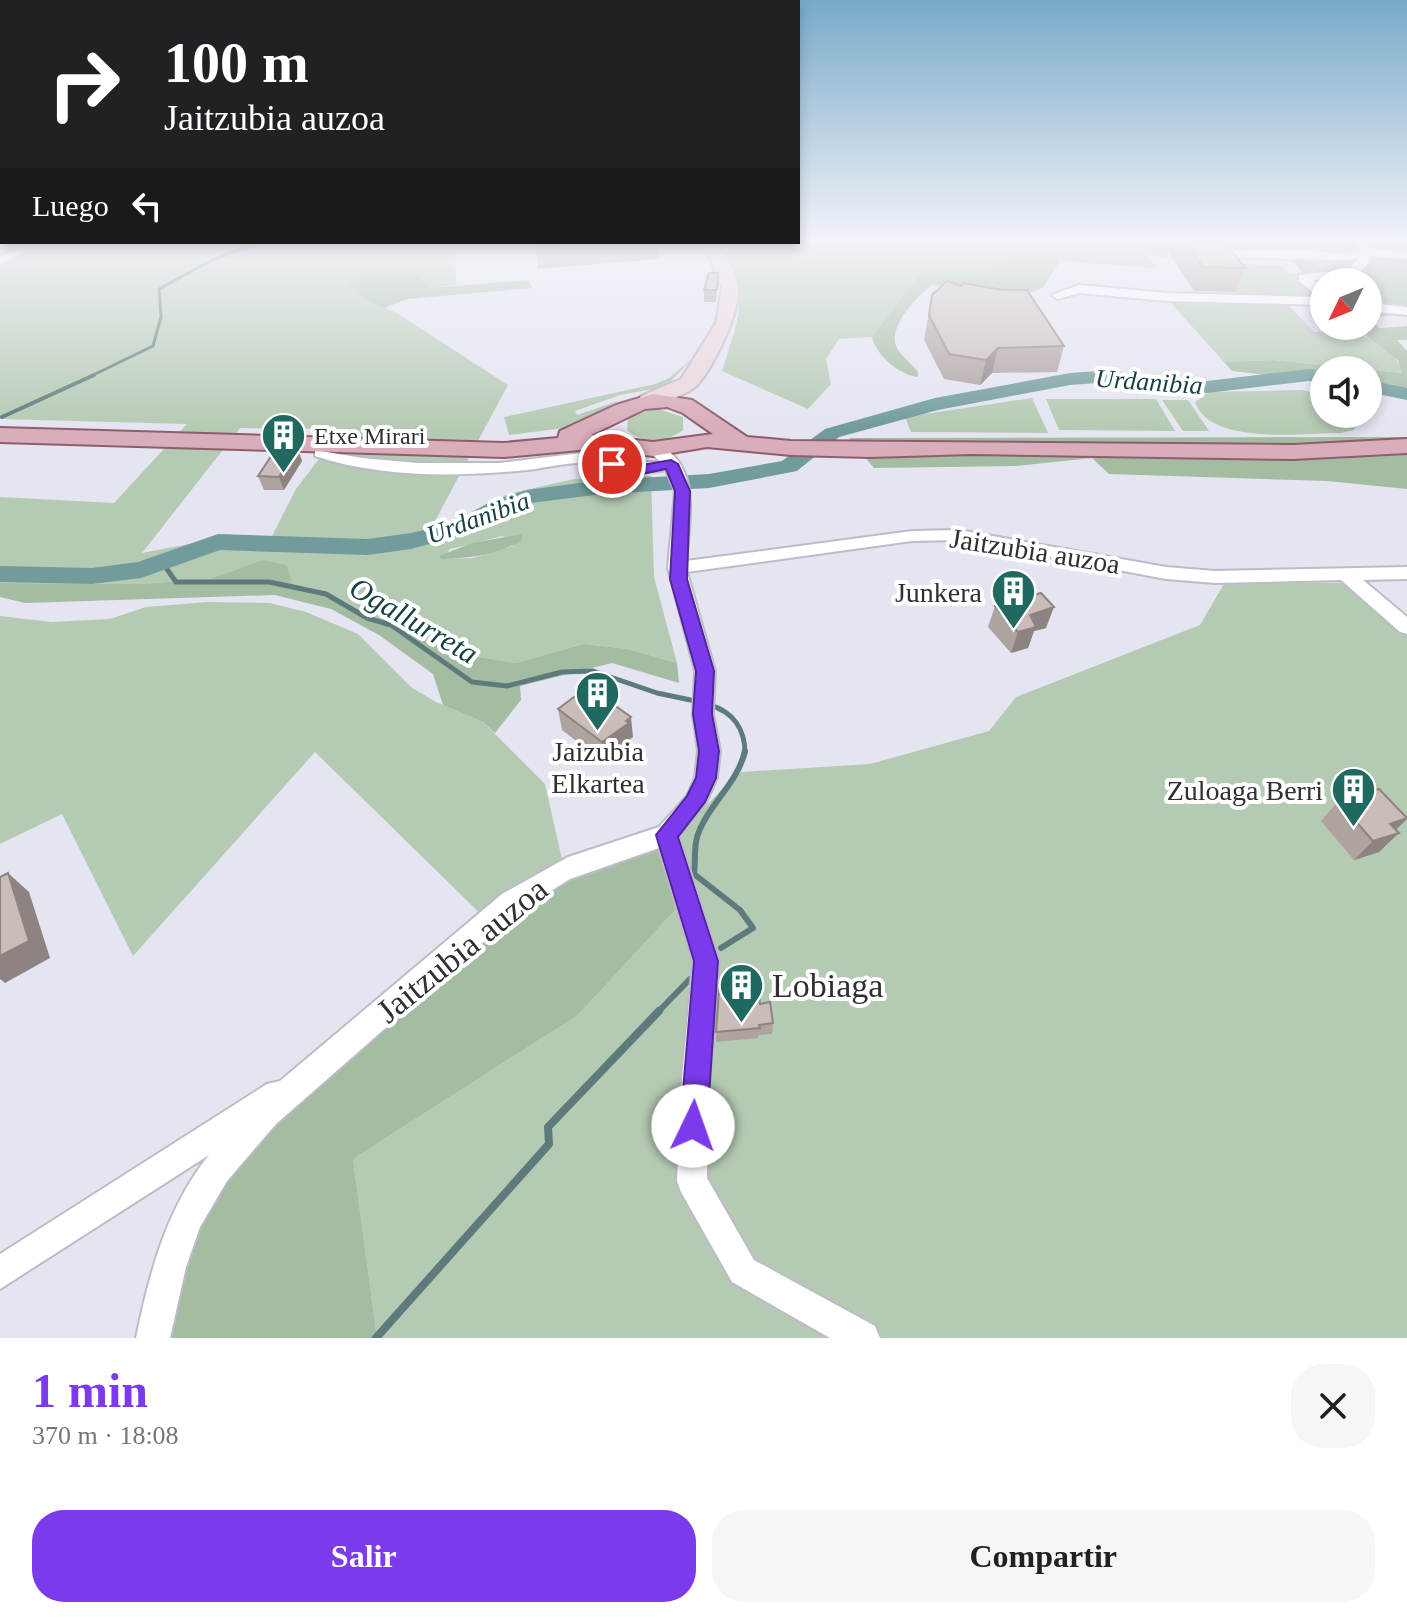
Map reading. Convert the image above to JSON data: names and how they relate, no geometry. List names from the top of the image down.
{
  "streets": {
    "street": ["Jaitzubia auzoa"]
  },
  "water": ["Urdanibia", "Ogallurreta"],
  "places": {
    "building": [
      "Etxe Mirari",
      "Junkera",
      "Jaizubia Elkartea",
      "Zuloaga Berri",
      "Lobiaga"
    ]
  },
  "north": "bottom left",
  "page": {
    "turn": ["100 m", "Jaitzubia auzoa"],
    "then": "Luego",
    "heading": ["1 min", "370 m · 18:08"],
    "buttons": ["Salir", "Compartir"]
  }
}
